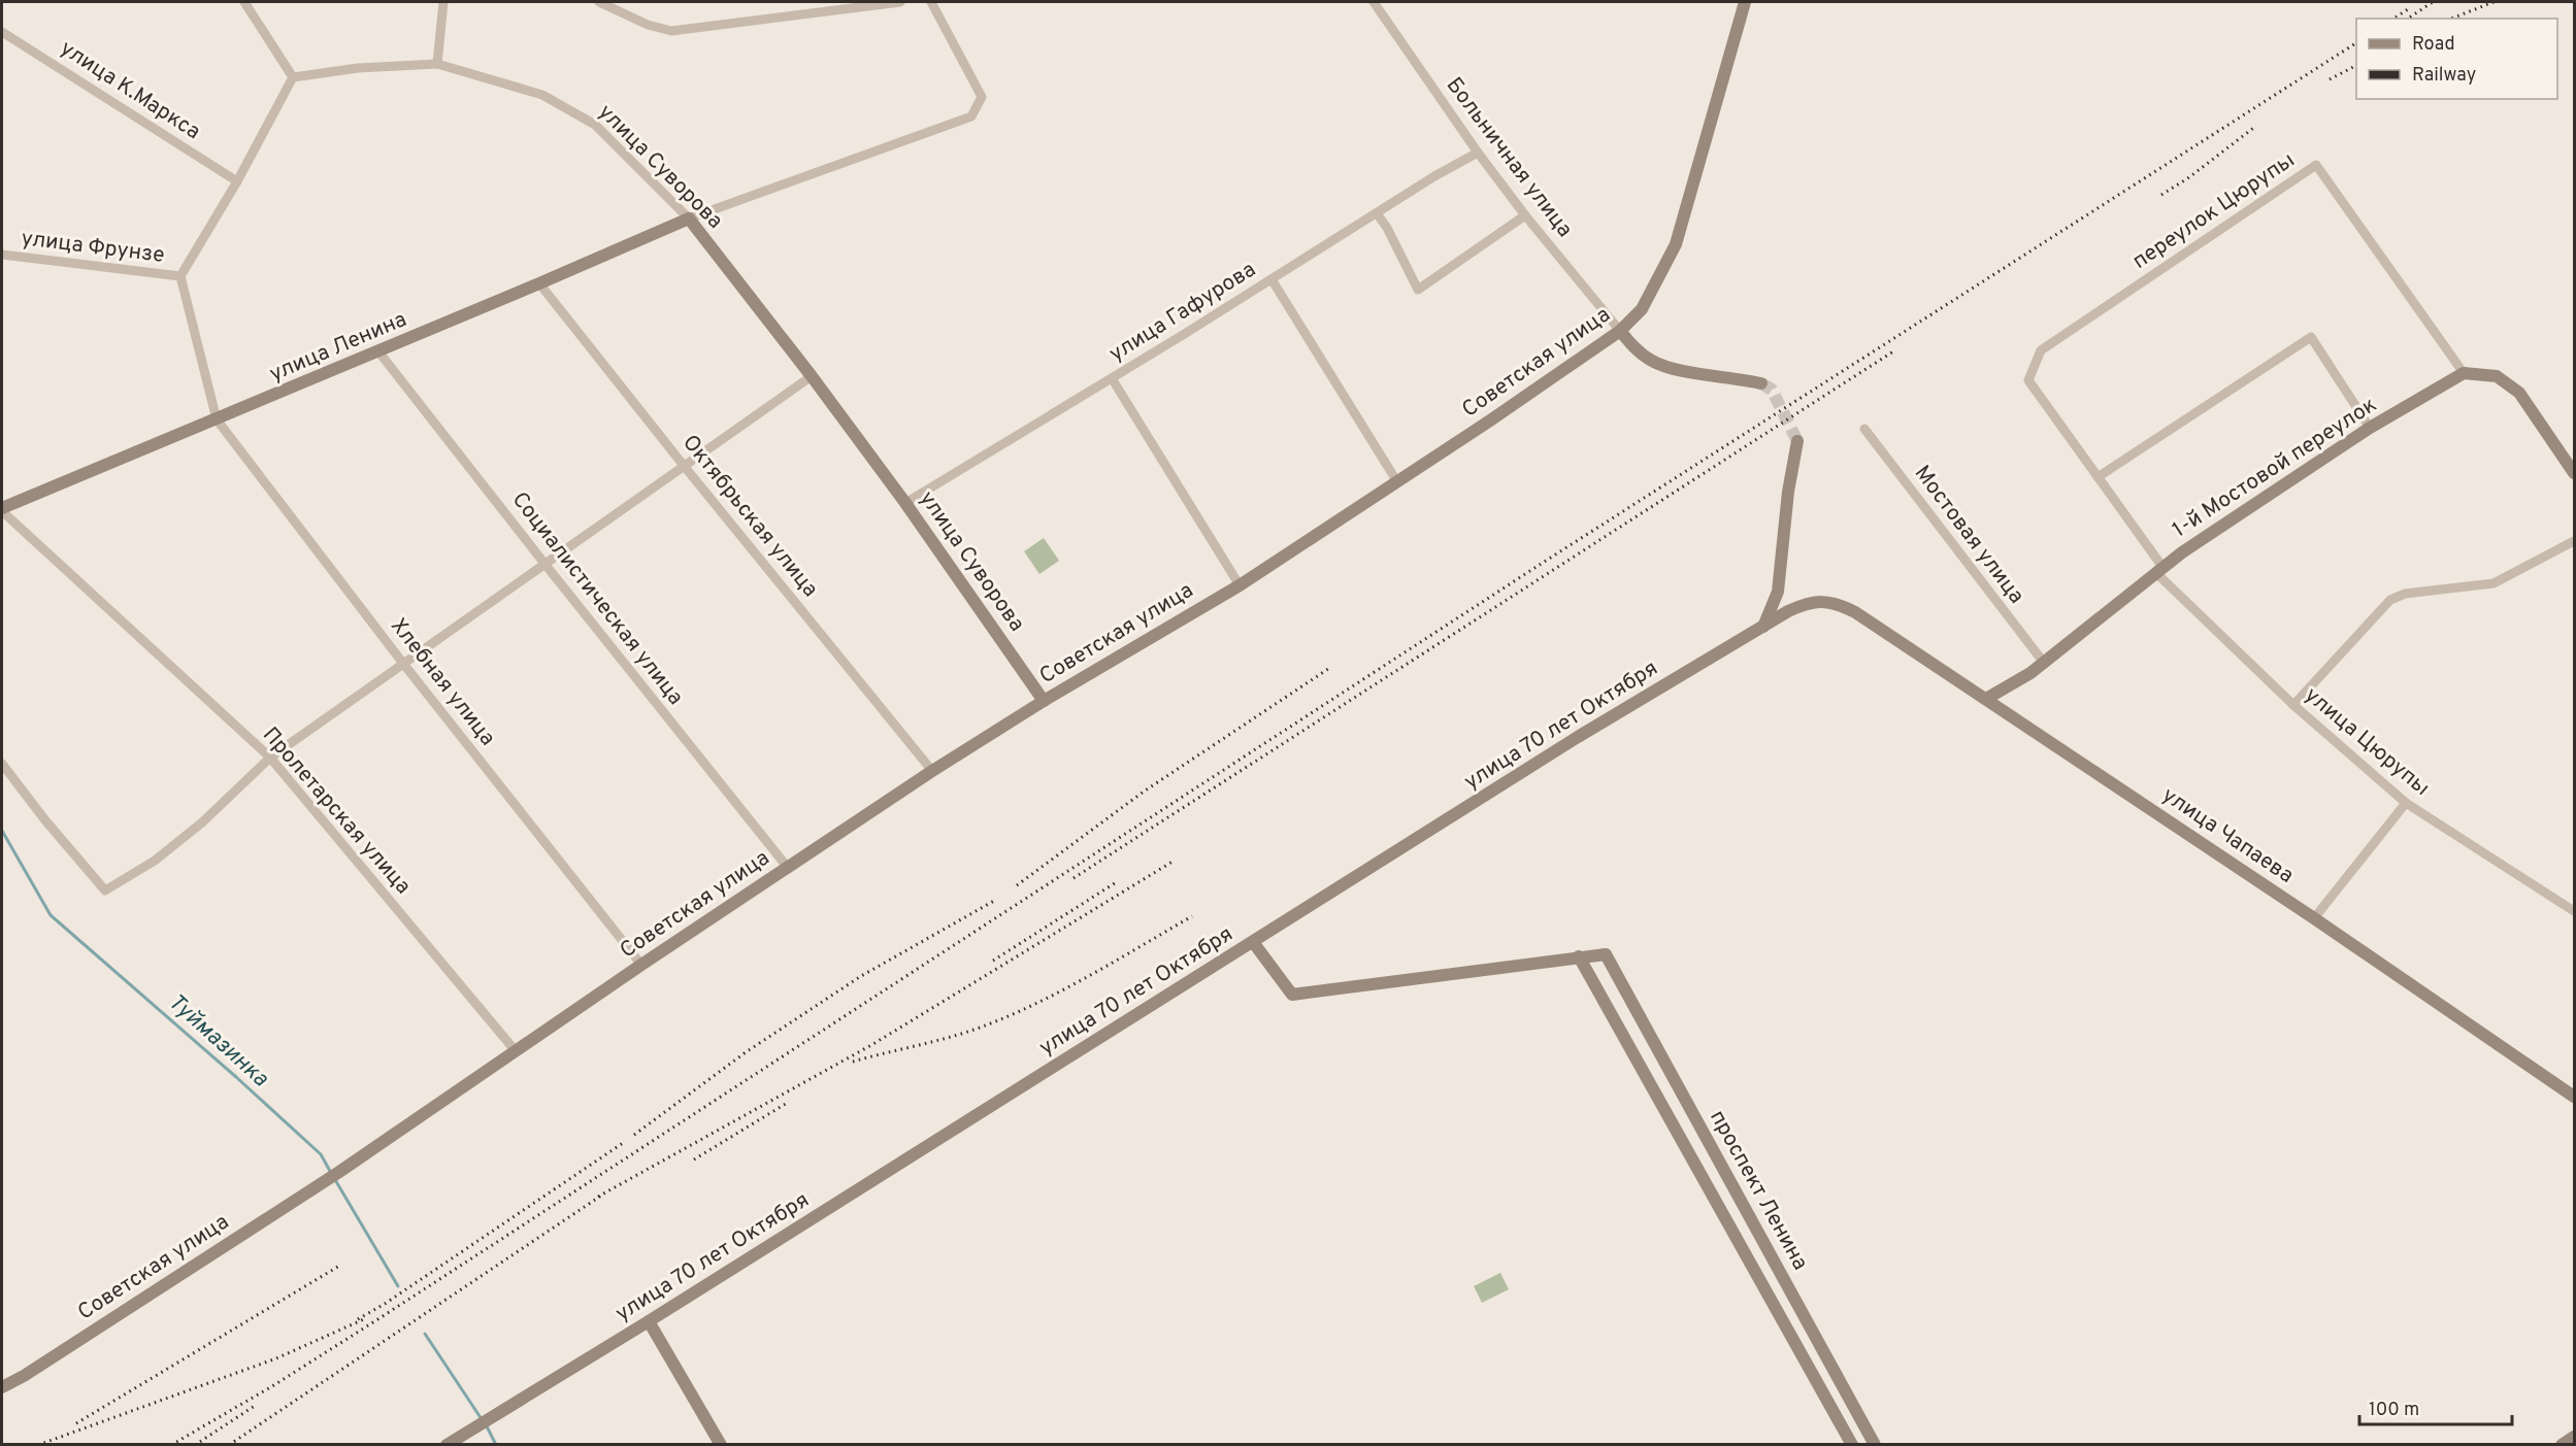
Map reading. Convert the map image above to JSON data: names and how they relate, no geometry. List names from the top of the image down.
{
  "streets": {
    "street": [
      "улица К.Маркса",
      "Больничная улица",
      "улица Суворова",
      "переулок Цюрупы",
      "улица Фрунзе",
      "улица Гафурова",
      "улица Ленина",
      "Советская улица",
      "1-й Мостовой переулок",
      "Октябрьская улица",
      "Мостовая улица",
      "Социалистическая улица",
      "Хлебная улица",
      "улица 70 лет Октября",
      "улица Цюрупы",
      "Пролетарская улица",
      "улица Чапаева",
      "проспект Ленина"
    ]
  },
  "crossings": [
    ["Больничная улица", "улица Гафурова"],
    ["Больничная улица", "Советская улица"],
    ["улица Суворова", "улица Гафурова"],
    ["улица Суворова", "улица Ленина"],
    ["улица Суворова", "Советская улица"],
    ["переулок Цюрупы", "1-й Мостовой переулок"],
    ["переулок Цюрупы", "улица Цюрупы"],
    ["улица Ленина", "Октябрьская улица"],
    ["улица Ленина", "Социалистическая улица"],
    ["улица Ленина", "Хлебная улица"],
    ["улица Ленина", "Пролетарская улица"],
    ["Советская улица", "Октябрьская улица"],
    ["Советская улица", "Социалистическая улица"],
    ["Советская улица", "Хлебная улица"],
    ["Советская улица", "Пролетарская улица"],
    ["1-й Мостовой переулок", "Мостовая улица"],
    ["1-й Мостовой переулок", "улица Цюрупы"],
    ["1-й Мостовой переулок", "улица Чапаева"],
    ["улица 70 лет Октября", "улица Чапаева"]
  ],
  "water": ["Туймазинка"],
  "legend": ["Road", "Railway"],
  "scale_bar": "100 m"
}
